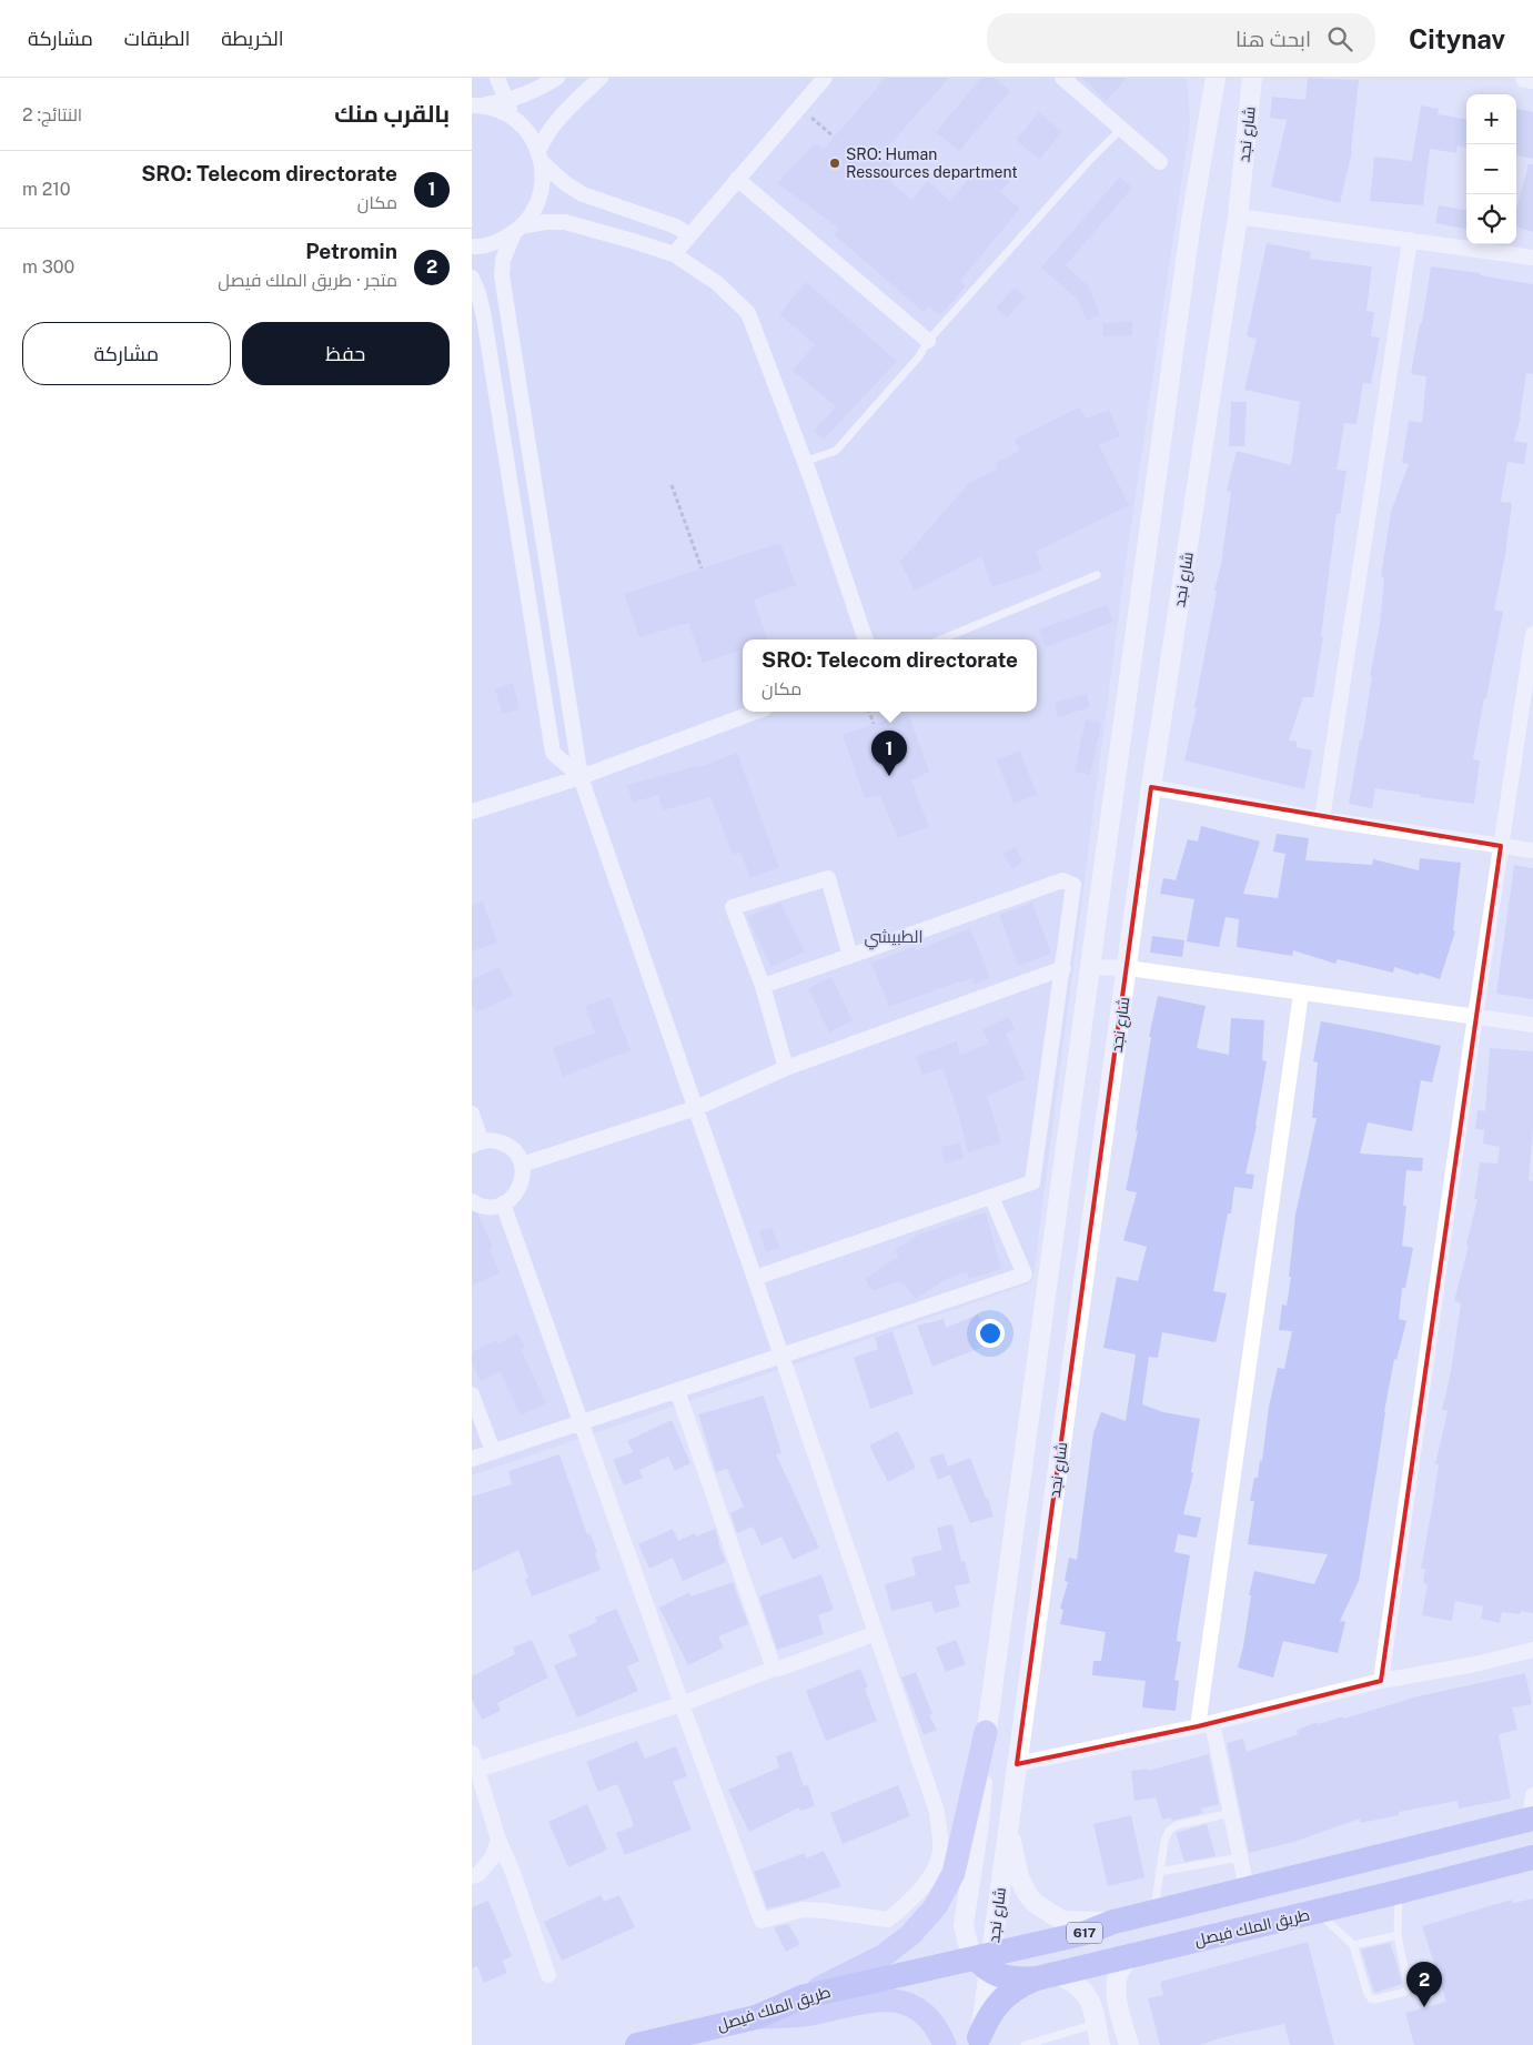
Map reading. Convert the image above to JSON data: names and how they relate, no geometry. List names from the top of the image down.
{
  "streets": {
    "highway": ["طريق الملك فيصل", "617"],
    "street": ["شارع نجد"]
  },
  "crossings": [
    ["شارع نجد", "طريق الملك فيصل"]
  ],
  "districts": ["الطبيشي"],
  "places": ["SRO: Human Ressources department"],
  "page": {
    "header": "Citynav",
    "search": "ابحث هنا",
    "nav": ["الخريطة", "الطبقات", "مشاركة"],
    "heading": ["بالقرب منك", "النتائج: 2"],
    "map_buttons": ["+", "−"],
    "list": [
      {
        "mark": "1",
        "name": "SRO: Telecom directorate",
        "note": "مكان",
        "value": "210 m"
      },
      {
        "mark": "2",
        "name": "Petromin",
        "note": "متجر · طريق الملك فيصل",
        "value": "300 m"
      }
    ],
    "buttons": ["حفظ", "مشاركة"],
    "popup": ["SRO: Telecom directorate", "مكان"],
    "pins": ["1", "2"]
  }
}
